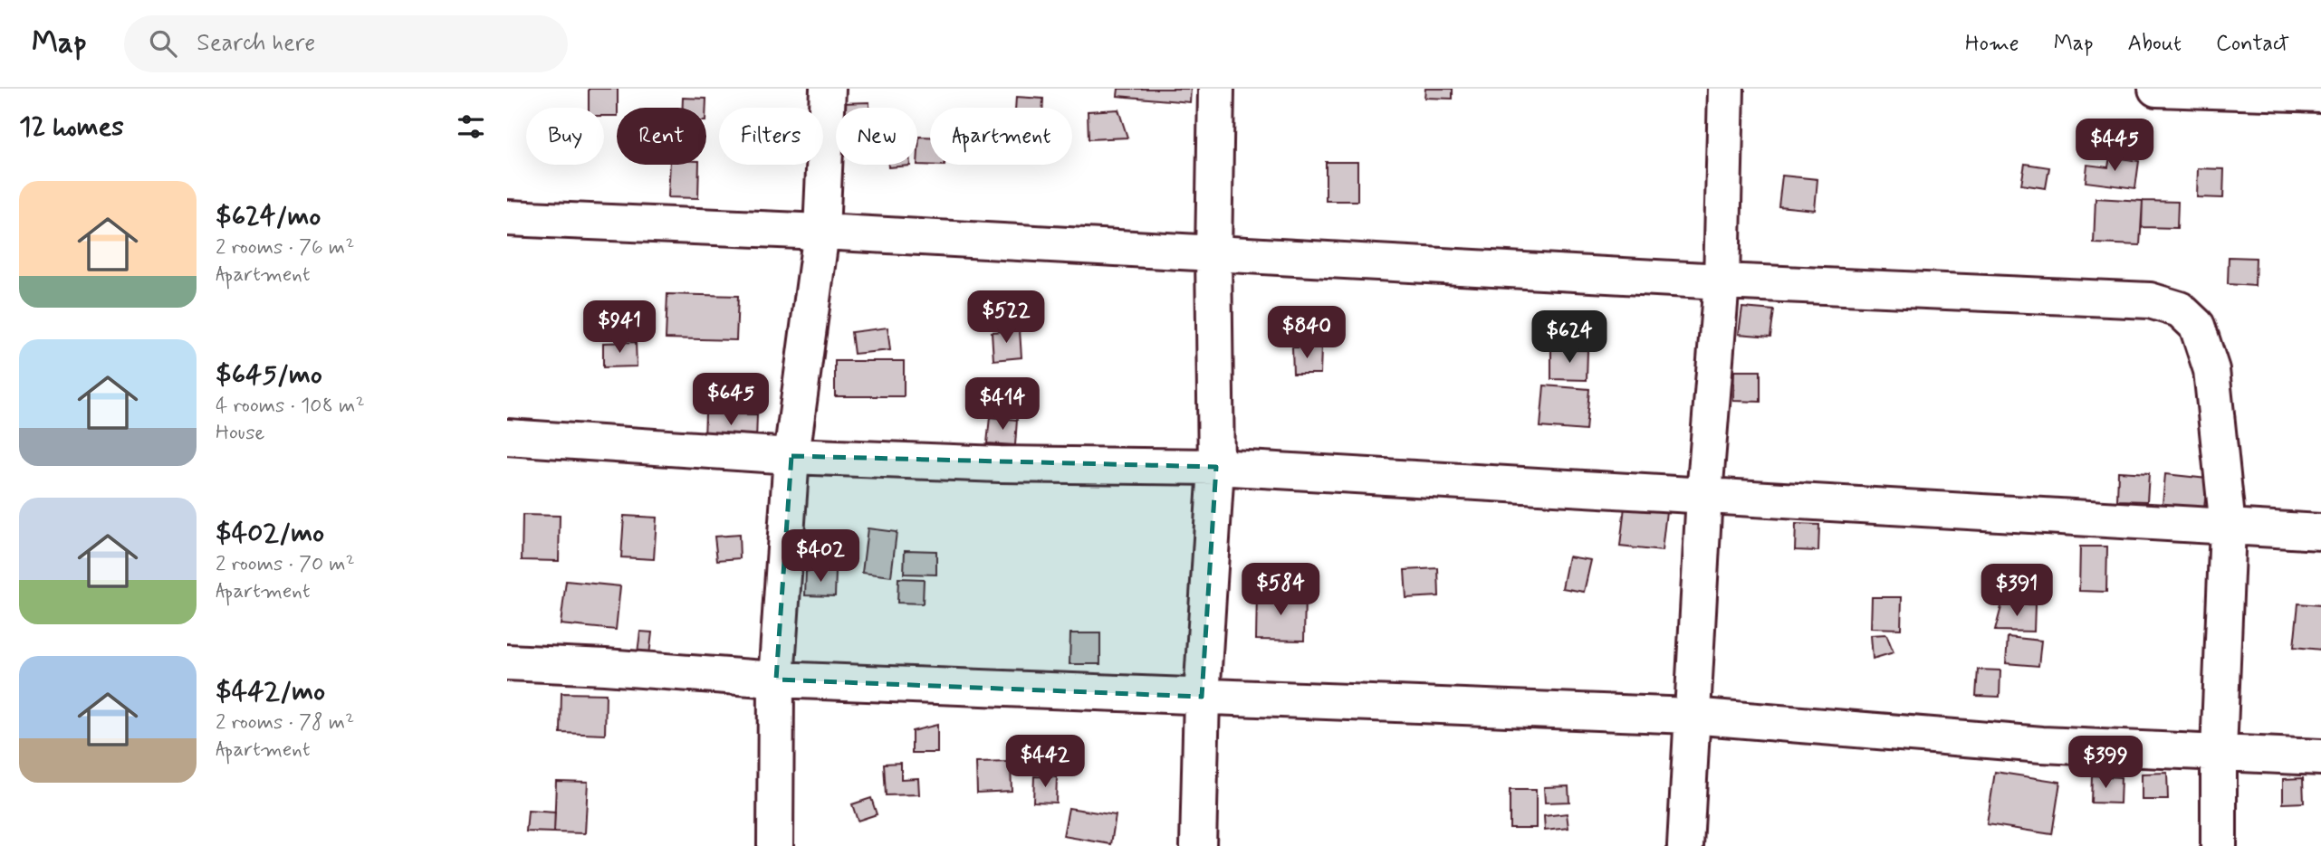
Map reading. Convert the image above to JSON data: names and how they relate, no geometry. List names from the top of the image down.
{
  "page": {
    "header": "Map",
    "search": "Search here",
    "nav": [
      "Home",
      "Map",
      "About",
      "Contact"
    ],
    "heading": "12 homes",
    "chip": [
      "Buy",
      "Rent",
      "Filters",
      "New",
      "Apartment"
    ],
    "price": [
      "$445",
      "$522",
      "$941",
      "$840",
      "$624",
      "$645",
      "$414",
      "$402",
      "$584",
      "$391",
      "$442",
      "$399"
    ],
    "list": [
      {
        "name": "$624/mo",
        "note": "2 rooms · 76 m² · Apartment"
      },
      {
        "name": "$645/mo",
        "note": "4 rooms · 108 m² · House"
      },
      {
        "name": "$402/mo",
        "note": "2 rooms · 70 m² · Apartment"
      },
      {
        "name": "$442/mo",
        "note": "2 rooms · 78 m² · Apartment"
      }
    ]
  }
}
